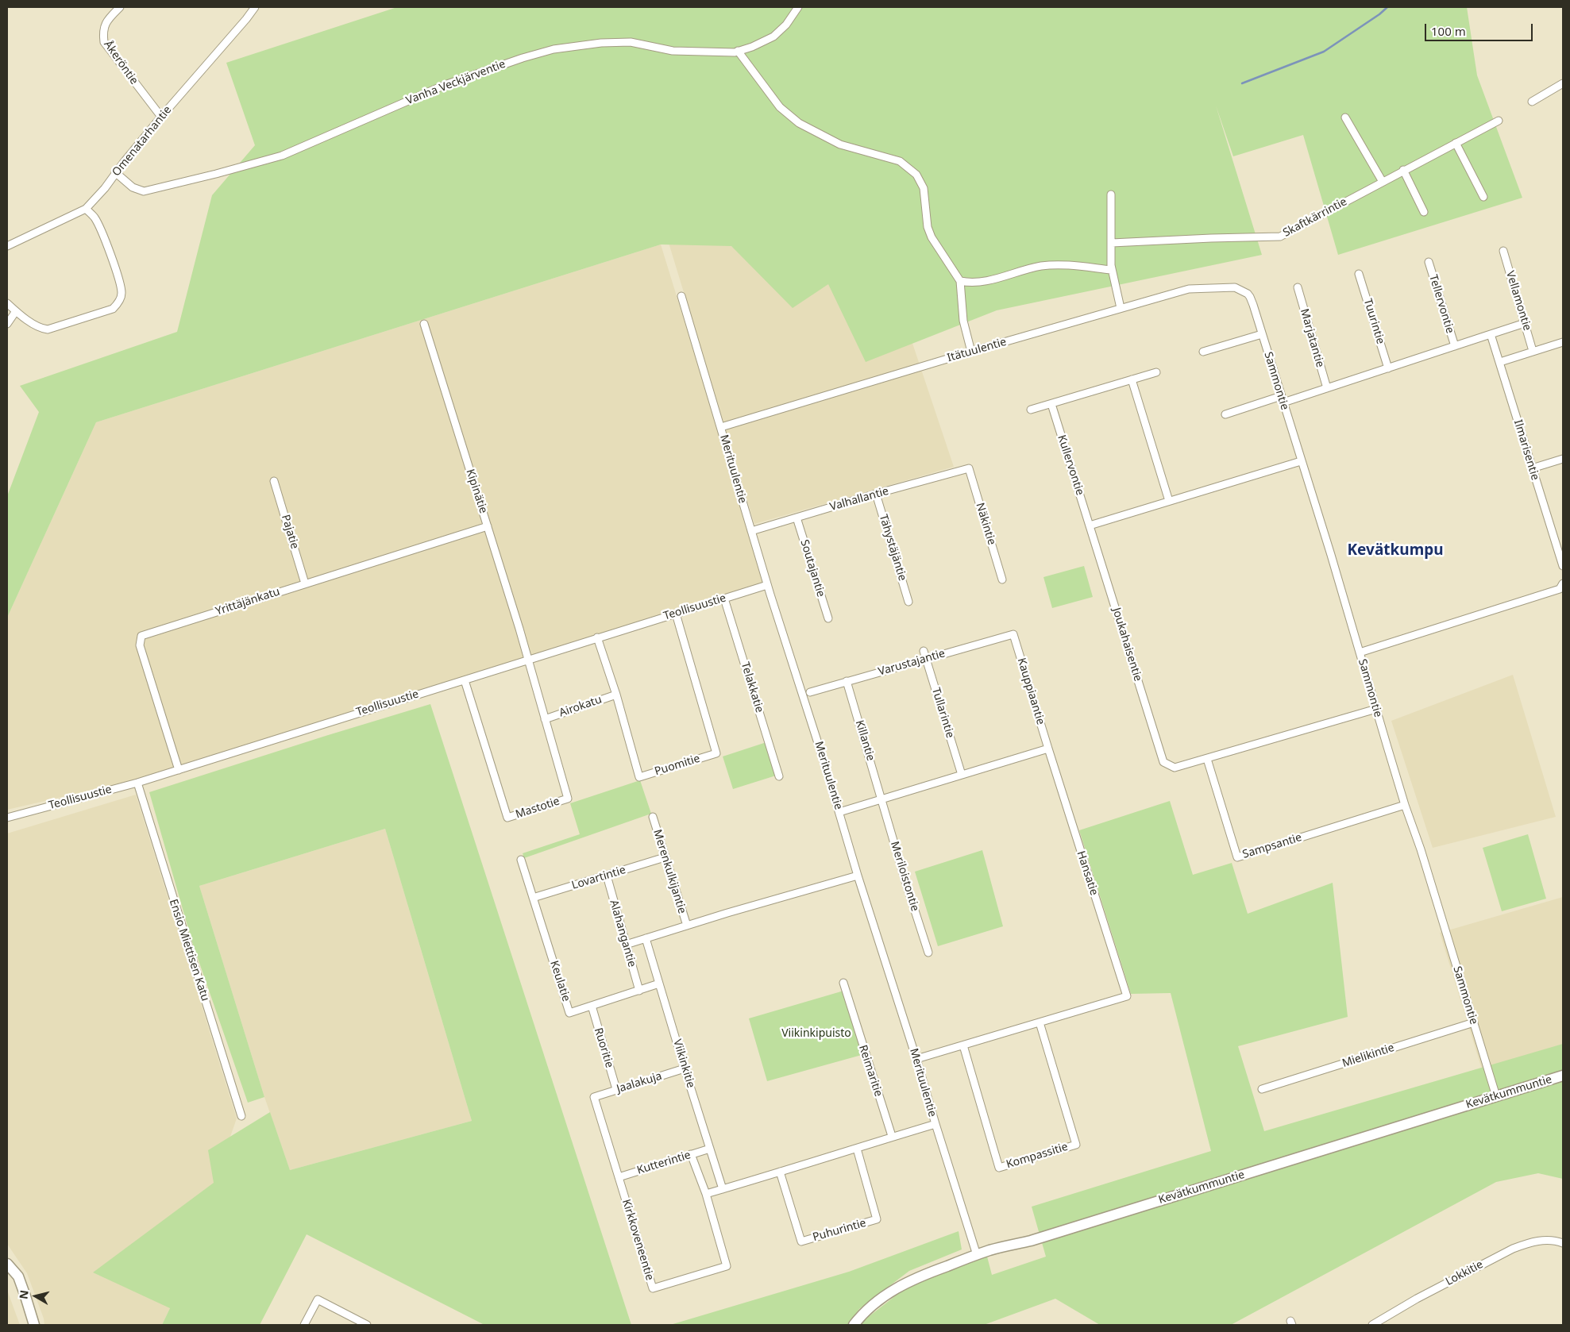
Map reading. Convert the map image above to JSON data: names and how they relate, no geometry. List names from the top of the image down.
{
  "streets": {
    "street": [
      "Åkeröntie",
      "Vanha Veckjärventie",
      "Omenatarhantie",
      "Skaftkärrintie",
      "Vellamontie",
      "Tellervontie",
      "Tuurintie",
      "Marjatantie",
      "Itätuulentie",
      "Sammontie",
      "Ilmarisentie",
      "Kullervontie",
      "Merituulentie",
      "Kipinätie",
      "Valhallantie",
      "Näkintie",
      "Pajatie",
      "Tähystäjäntie",
      "Soutajantie",
      "Yrittäjänkatu",
      "Teollisuustie",
      "Joukahaisentie",
      "Varustajantie",
      "Telakkatie",
      "Kauppiaantie",
      "Airokatu",
      "Tullarintie",
      "Killantie",
      "Puomitie",
      "Mastotie",
      "Sampsantie",
      "Merenkulkijantie",
      "Hansatie",
      "Meriloistontie",
      "Lovartintie",
      "Alahangantie",
      "Ensio Miettisen Katu",
      "Keulatie",
      "Ruoritie",
      "Mielikintie",
      "Viikinkitie",
      "Reimaritie",
      "Jaalakuja",
      "Kevätkummuntie",
      "Kompassitie",
      "Kutterintie",
      "Puhurintie",
      "Kirkkoveneentie",
      "Lokkitie"
    ]
  },
  "crossings": [
    ["Åkeröntie", "Omenatarhantie"],
    ["Vanha Veckjärventie", "Omenatarhantie"],
    ["Itätuulentie", "Sammontie"],
    ["Itätuulentie", "Merituulentie"],
    ["Sammontie", "Joukahaisentie"],
    ["Sammontie", "Sampsantie"],
    ["Sammontie", "Mielikintie"],
    ["Sammontie", "Kevätkummuntie"],
    ["Kullervontie", "Joukahaisentie"],
    ["Merituulentie", "Valhallantie"],
    ["Merituulentie", "Teollisuustie"],
    ["Merituulentie", "Hansatie"],
    ["Merituulentie", "Kevätkummuntie"],
    ["Kipinätie", "Yrittäjänkatu"],
    ["Kipinätie", "Teollisuustie"],
    ["Kipinätie", "Mastotie"],
    ["Valhallantie", "Näkintie"],
    ["Valhallantie", "Tähystäjäntie"],
    ["Valhallantie", "Soutajantie"],
    ["Pajatie", "Yrittäjänkatu"],
    ["Yrittäjänkatu", "Teollisuustie"],
    ["Teollisuustie", "Telakkatie"],
    ["Teollisuustie", "Puomitie"],
    ["Teollisuustie", "Mastotie"],
    ["Teollisuustie", "Ensio Miettisen Katu"],
    ["Joukahaisentie", "Sampsantie"],
    ["Varustajantie", "Kauppiaantie"],
    ["Varustajantie", "Tullarintie"],
    ["Varustajantie", "Killantie"],
    ["Kauppiaantie", "Hansatie"],
    ["Airokatu", "Puomitie"],
    ["Airokatu", "Mastotie"],
    ["Killantie", "Meriloistontie"],
    ["Merenkulkijantie", "Lovartintie"],
    ["Hansatie", "Kompassitie"],
    ["Lovartintie", "Alahangantie"],
    ["Lovartintie", "Keulatie"],
    ["Alahangantie", "Keulatie"],
    ["Keulatie", "Ruoritie"],
    ["Keulatie", "Viikinkitie"],
    ["Ruoritie", "Jaalakuja"],
    ["Viikinkitie", "Jaalakuja"],
    ["Viikinkitie", "Kutterintie"],
    ["Jaalakuja", "Kirkkoveneentie"],
    ["Kutterintie", "Kirkkoveneentie"]
  ],
  "districts": ["Kevätkumpu"],
  "parks": ["Viikinkipuisto"],
  "scale_bar": "100 m",
  "north": "left"
}
